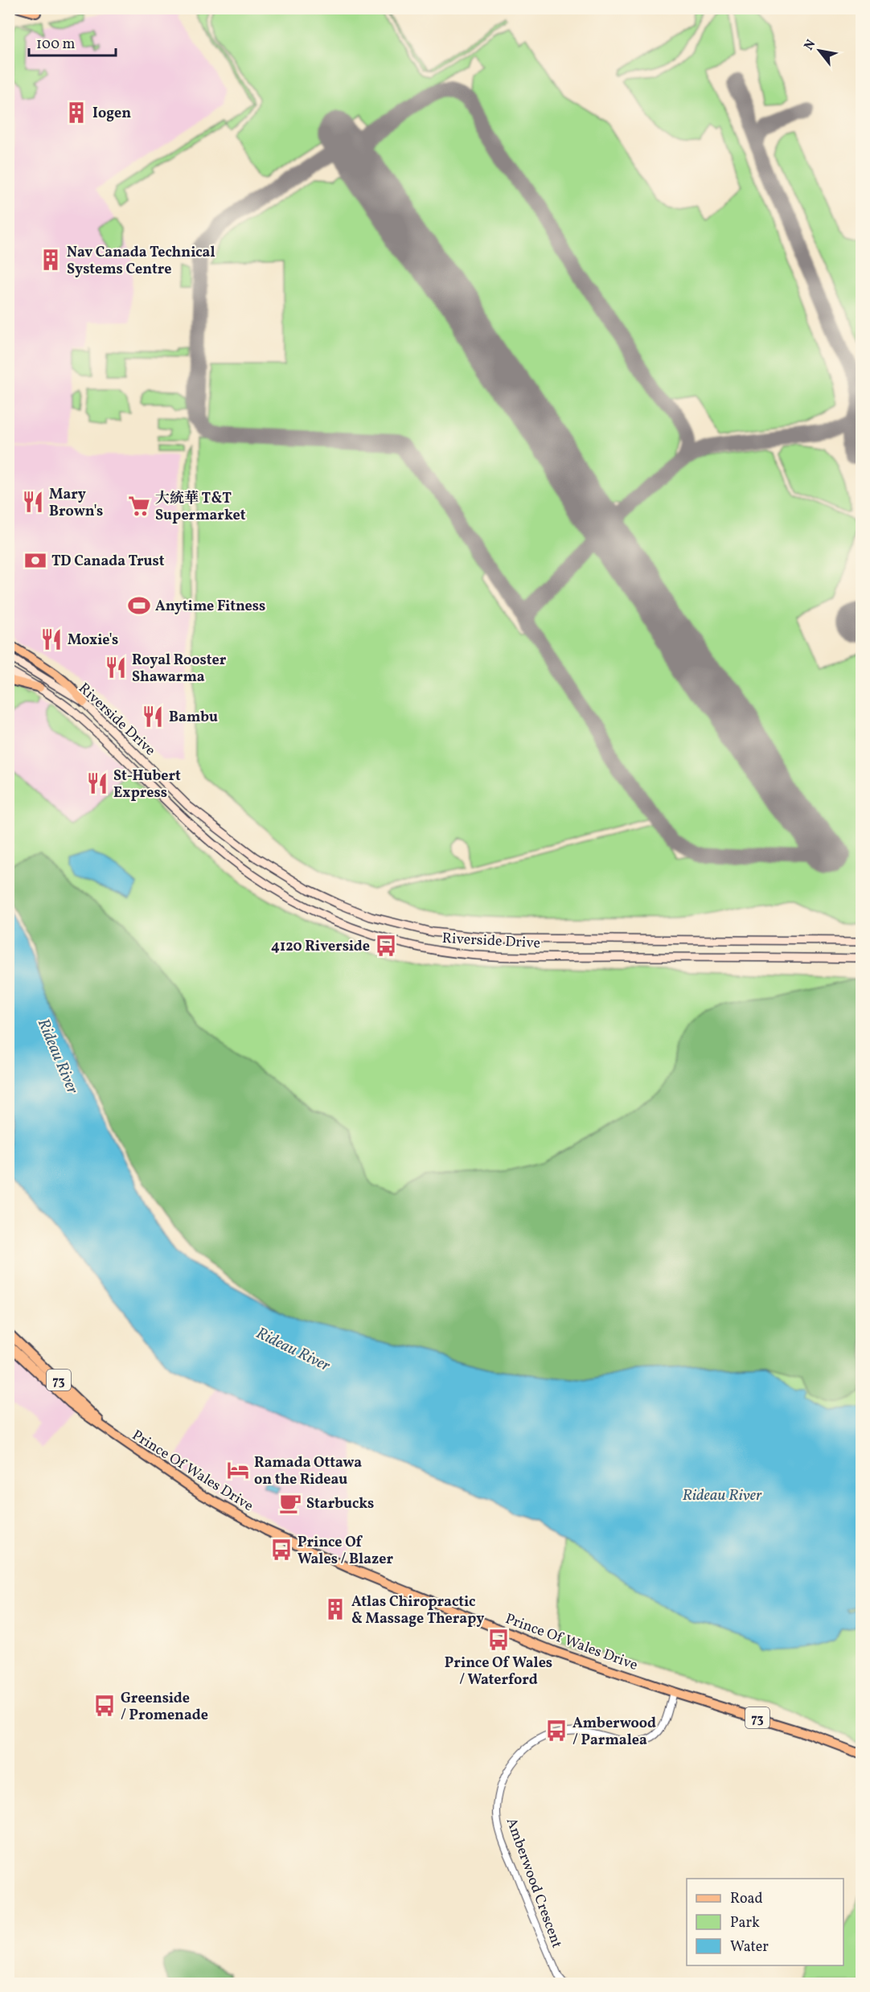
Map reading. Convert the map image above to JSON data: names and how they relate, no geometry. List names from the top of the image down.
{
  "streets": {
    "main road": ["Riverside Drive", "73", "Prince Of Wales Drive"],
    "street": ["Amberwood Crescent"]
  },
  "crossings": [
    ["Prince Of Wales Drive", "Amberwood Crescent"]
  ],
  "water": ["Rideau River"],
  "places": {
    "building": ["Iogen", "Nav Canada Technical Systems Centre", "Atlas Chiropractic & Massage Therapy"],
    "restaurant": [
      "Mary Brown's",
      "Moxie's",
      "Royal Rooster Shawarma",
      "Bambu",
      "St-Hubert Express"
    ],
    "supermarket": ["大統華 T&T Supermarket"],
    "bank": ["TD Canada Trust"],
    "sports": ["Anytime Fitness"],
    "bus stop": [
      "4120 Riverside",
      "Prince Of Wales / Blazer",
      "Prince Of Wales / Waterford",
      "Greenside / Promenade",
      "Amberwood / Parmalea"
    ],
    "hotel": ["Ramada Ottawa on the Rideau"],
    "cafe": ["Starbucks"]
  },
  "legend": ["Road", "Park", "Water"],
  "scale_bar": "100 m",
  "north": "top left"
}
